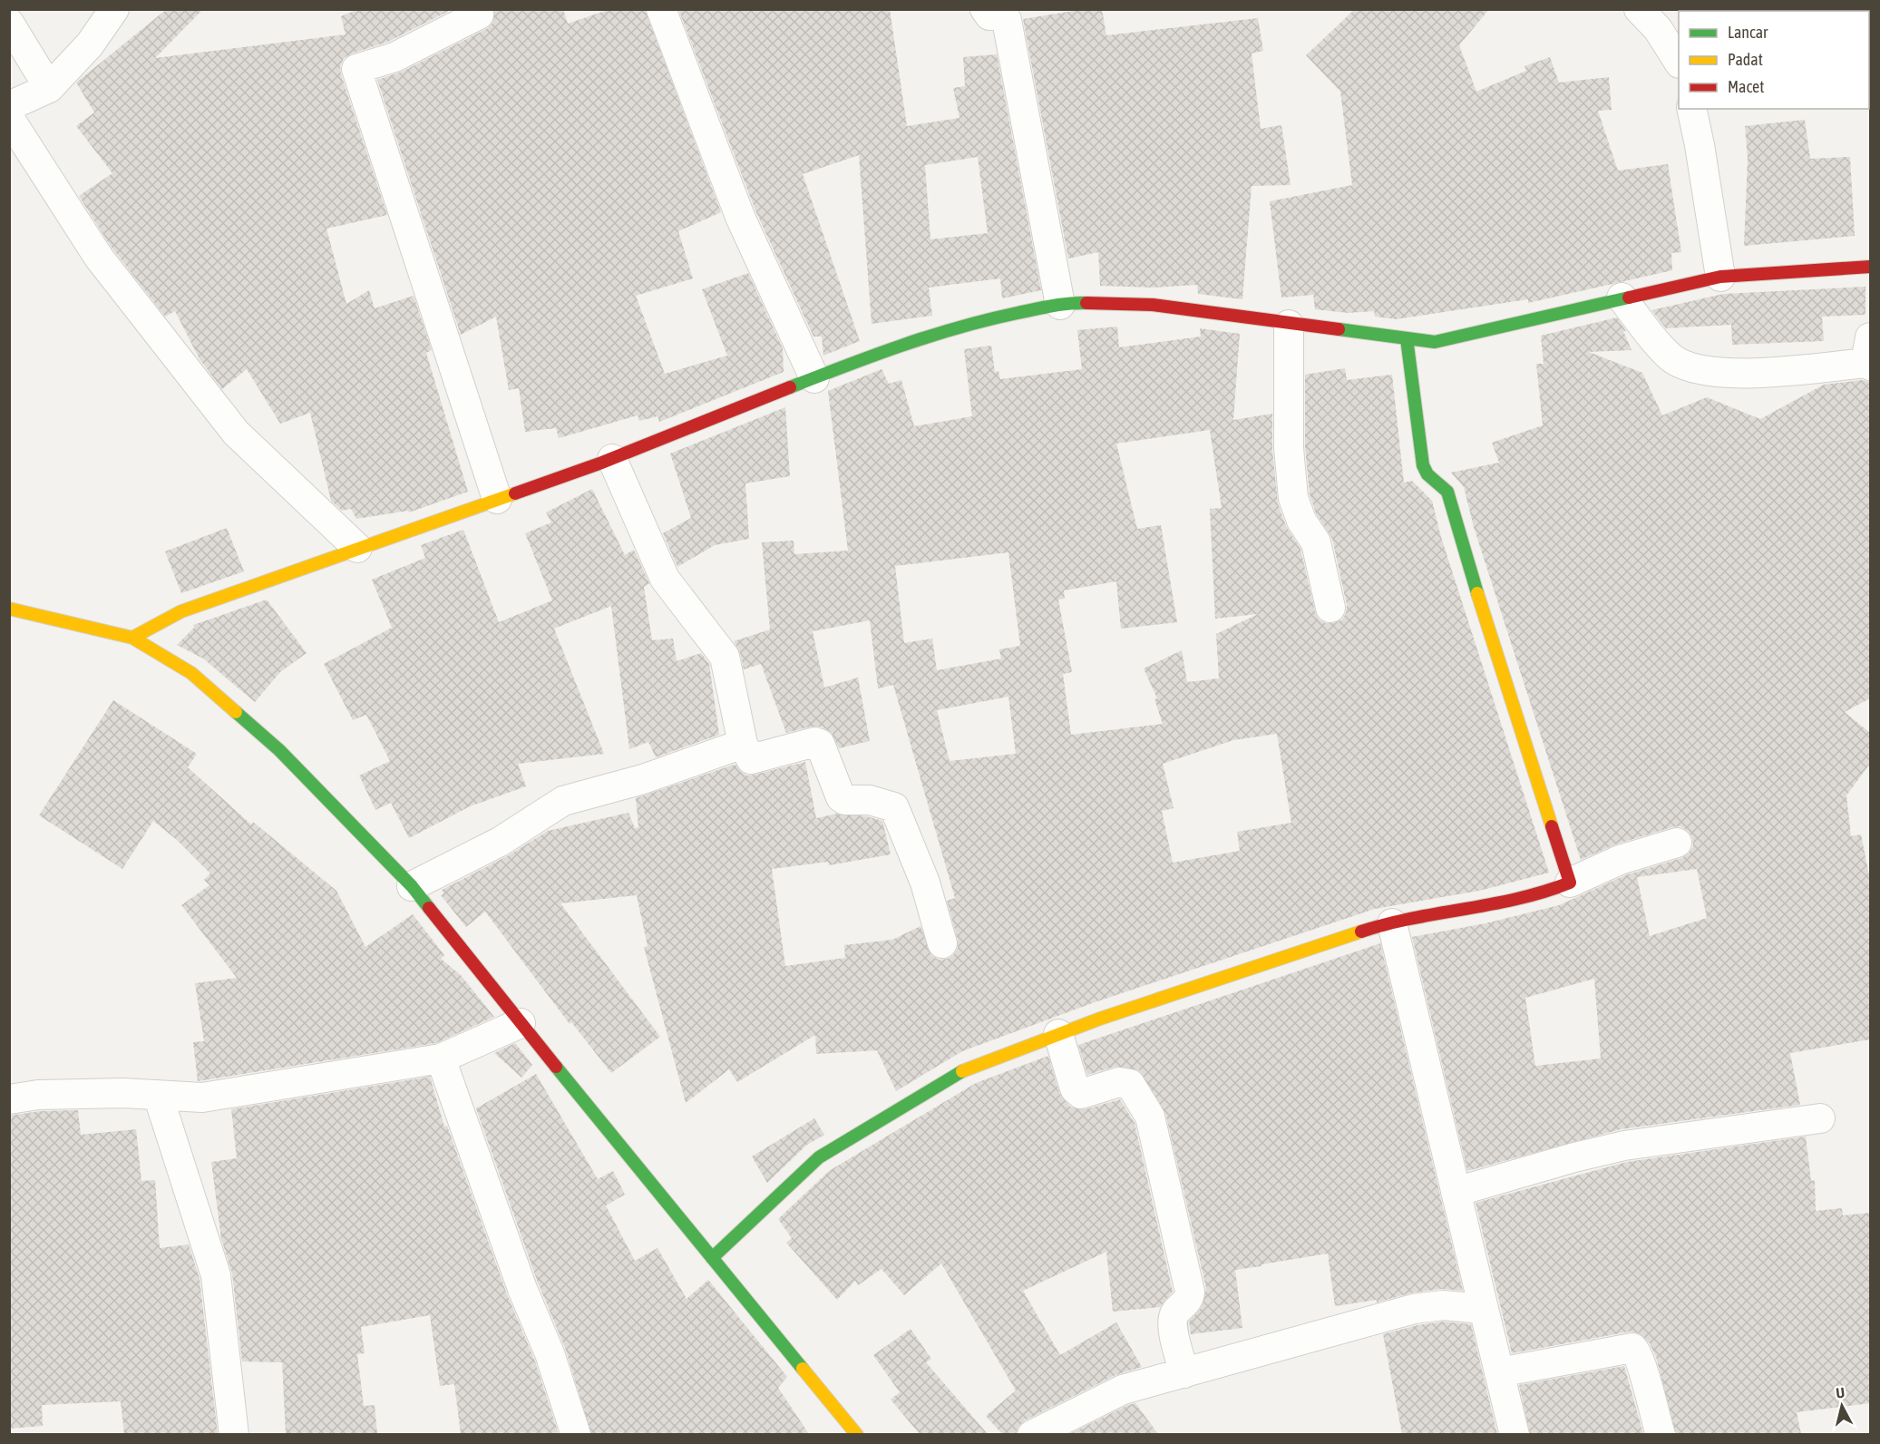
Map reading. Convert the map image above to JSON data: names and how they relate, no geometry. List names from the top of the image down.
{
  "legend": ["Lancar", "Padat", "Macet"],
  "north": "top"
}
